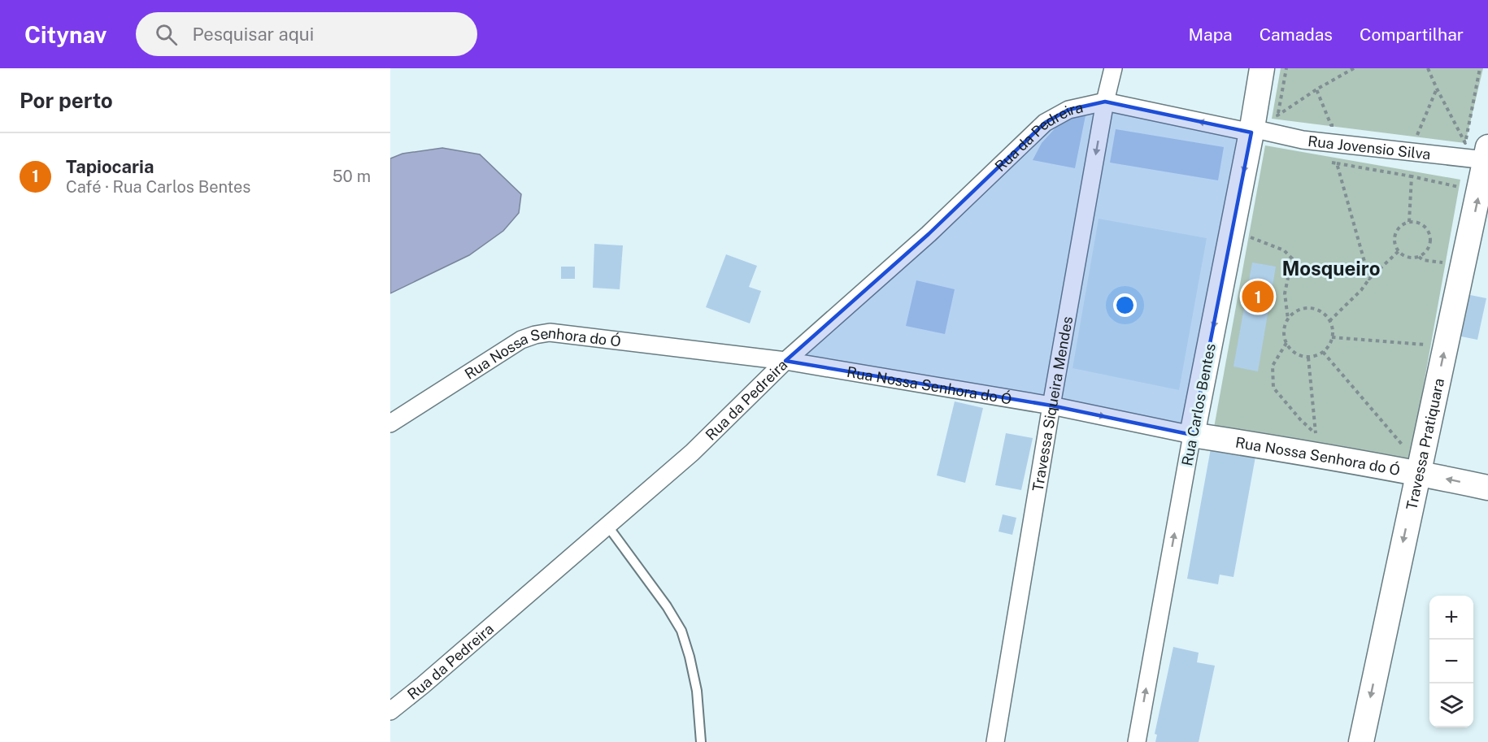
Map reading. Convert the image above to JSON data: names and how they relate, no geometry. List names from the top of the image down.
{
  "streets": {
    "main road": ["Rua Nossa Senhora do Ó", "Rua Carlos Bentes", "Travessa Pratiquara"],
    "street": ["Rua da Pedreira", "Rua Jovensio Silva", "Travessa Siqueira Mendes"]
  },
  "crossings": [
    ["Rua da Pedreira", "Rua Jovensio Silva"],
    ["Rua da Pedreira", "Rua Nossa Senhora do Ó"],
    ["Rua da Pedreira", "Travessa Siqueira Mendes"],
    ["Rua Jovensio Silva", "Travessa Siqueira Mendes"],
    ["Rua Jovensio Silva", "Rua Carlos Bentes"],
    ["Rua Jovensio Silva", "Travessa Pratiquara"],
    ["Rua Nossa Senhora do Ó", "Travessa Siqueira Mendes"],
    ["Rua Nossa Senhora do Ó", "Rua Carlos Bentes"],
    ["Rua Nossa Senhora do Ó", "Travessa Pratiquara"]
  ],
  "one_way": ["Rua Jovensio Silva", "Travessa Siqueira Mendes"],
  "districts": ["Mosqueiro"],
  "page": {
    "header": "Citynav",
    "search": "Pesquisar aqui",
    "nav": ["Mapa", "Camadas", "Compartilhar"],
    "heading": "Por perto",
    "list": [
      {
        "mark": "1",
        "name": "Tapiocaria",
        "note": "Café · Rua Carlos Bentes",
        "value": "50 m"
      }
    ],
    "pins": "1",
    "map_buttons": ["+", "−"]
  }
}
